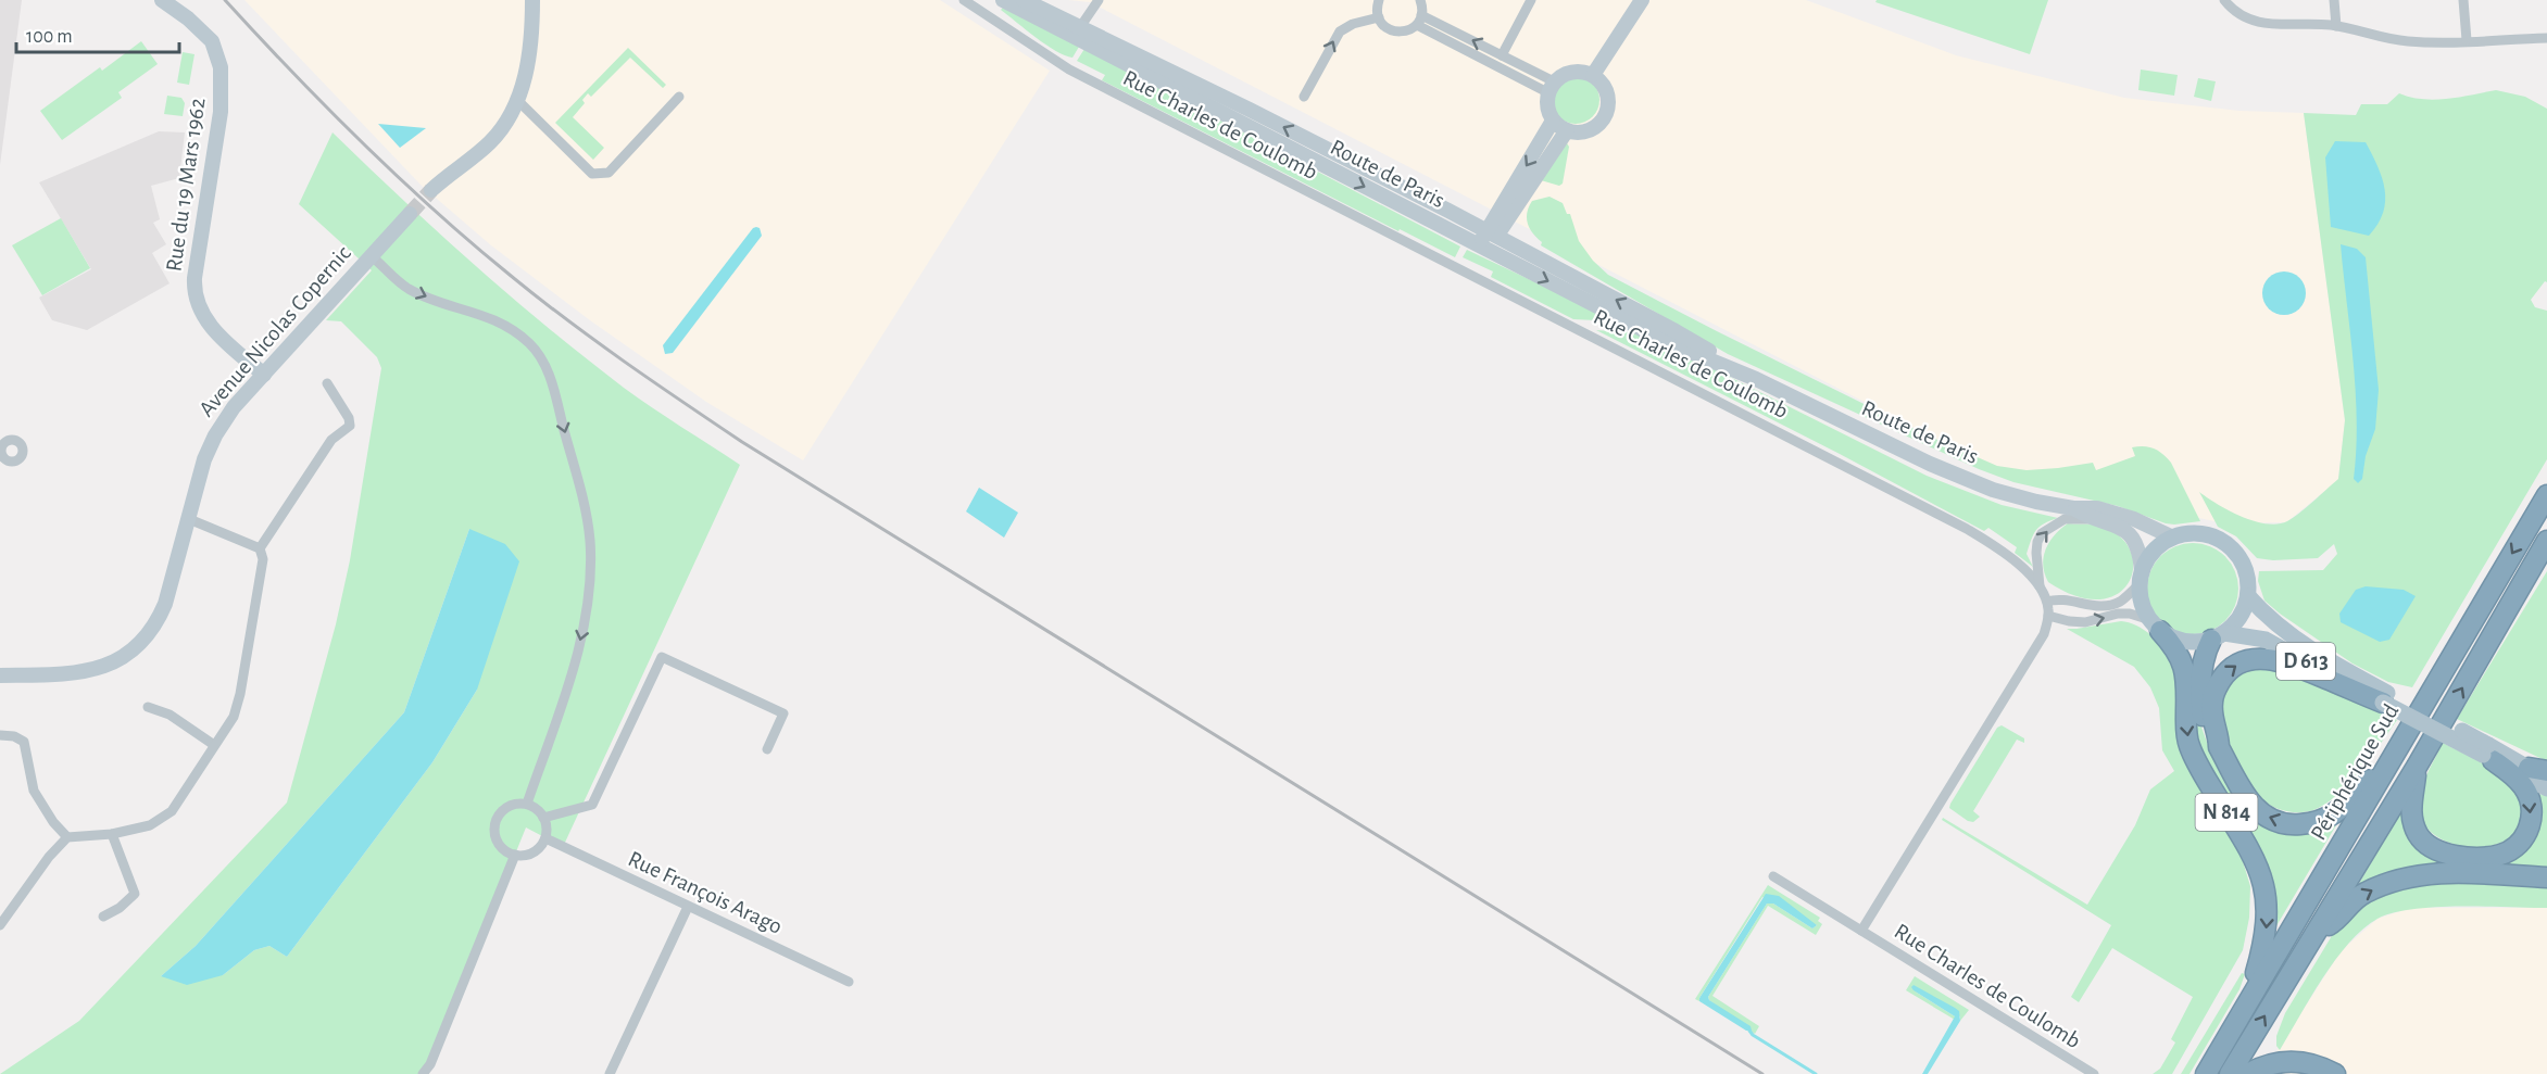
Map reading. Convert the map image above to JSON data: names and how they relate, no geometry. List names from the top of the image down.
{
  "streets": {
    "highway": ["Périphérique Sud", "N 814"],
    "main road": [
      "Route de Paris",
      "Rue du 19 Mars 1962",
      "Avenue Nicolas Copernic",
      "D 613"
    ],
    "street": ["Rue Charles de Coulomb", "Rue François Arago"]
  },
  "crossings": [
    ["Rue Charles de Coulomb", "Route de Paris"],
    ["Route de Paris", "D 613"],
    ["Route de Paris", "N 814"],
    ["Rue du 19 Mars 1962", "Avenue Nicolas Copernic"],
    ["D 613", "N 814"],
    ["Périphérique Sud", "N 814"]
  ],
  "scale_bar": "100 m"
}
